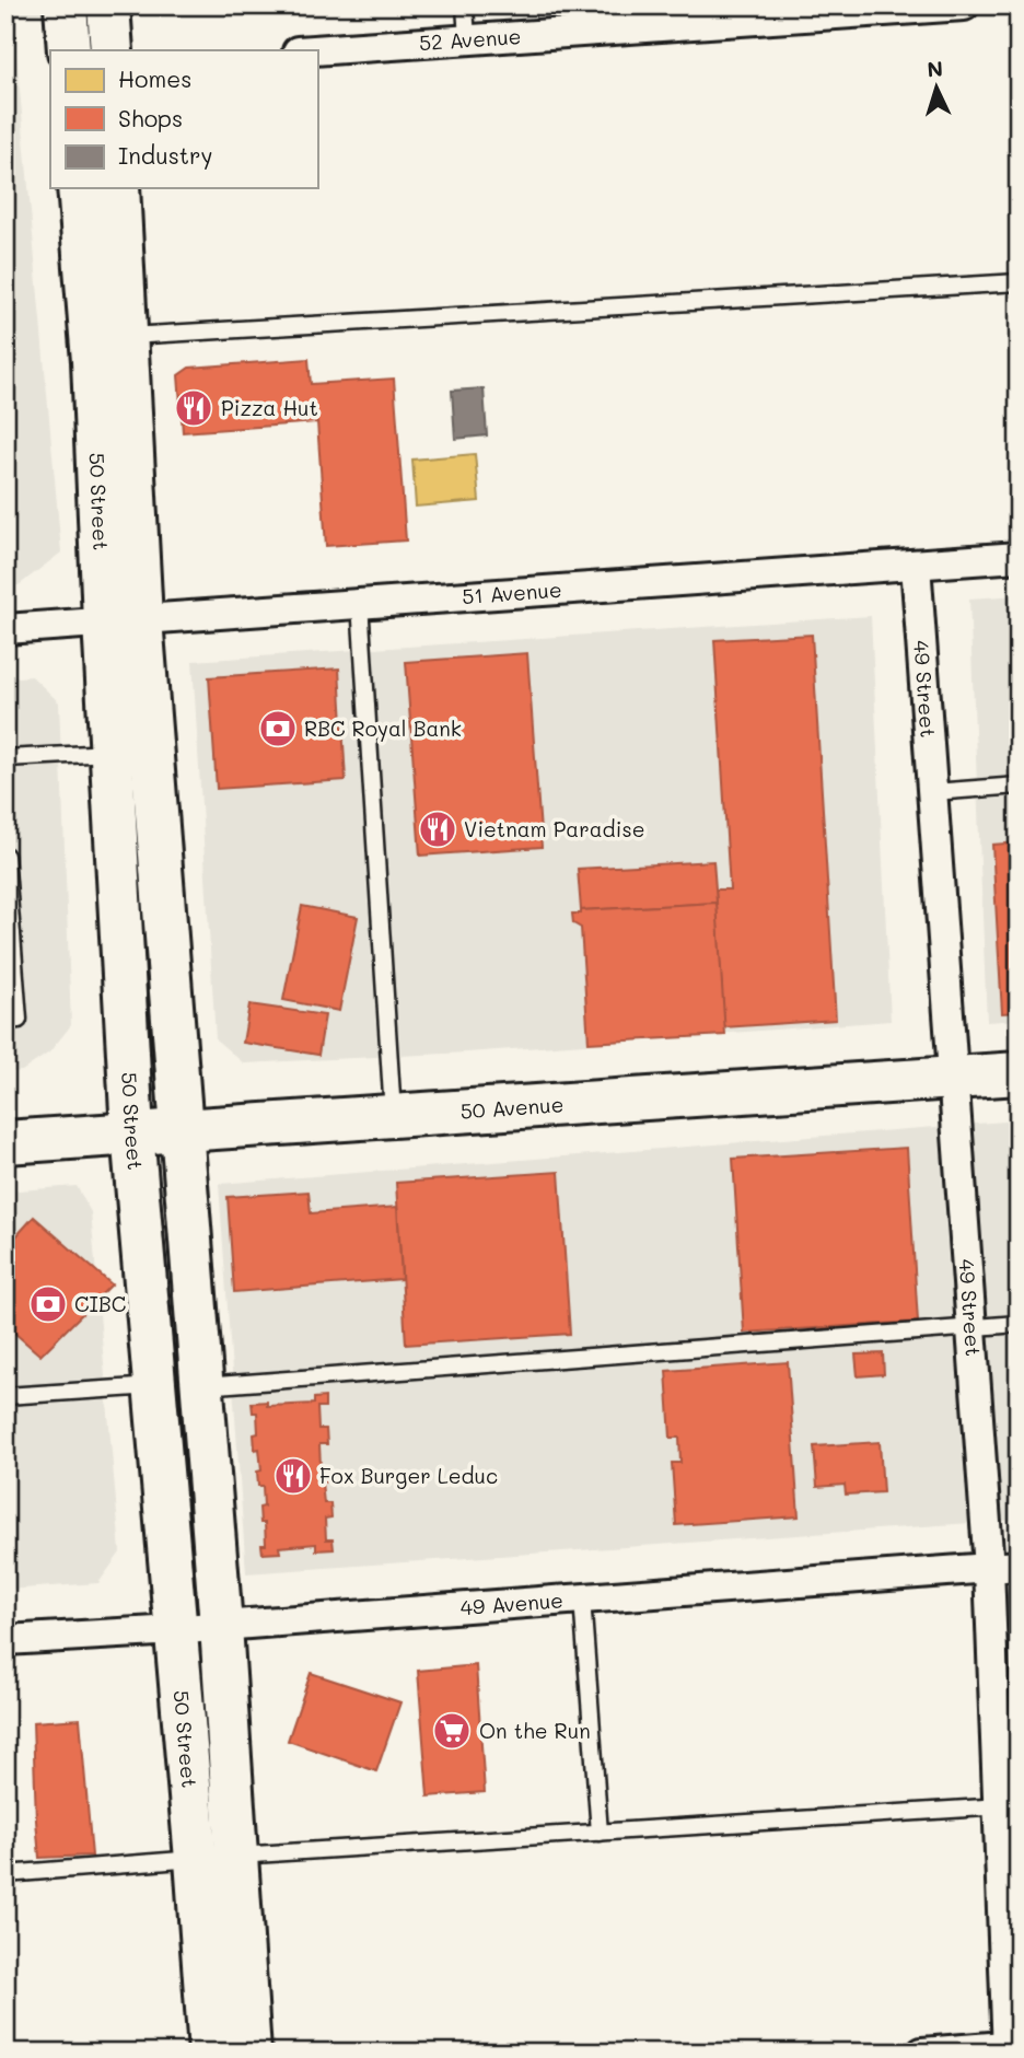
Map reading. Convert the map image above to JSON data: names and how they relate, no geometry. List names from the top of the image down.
{
  "streets": {
    "main road": ["50 Street", "50 Avenue"],
    "street": [
      "52 Avenue",
      "51 Avenue",
      "49 Street",
      "49 Avenue"
    ]
  },
  "crossings": [
    ["50 Street", "51 Avenue"],
    ["50 Street", "50 Avenue"],
    ["50 Street", "49 Avenue"],
    ["51 Avenue", "49 Street"],
    ["49 Street", "50 Avenue"],
    ["49 Street", "49 Avenue"]
  ],
  "places": {
    "restaurant": ["Pizza Hut", "Vietnam Paradise", "Fox Burger Leduc"],
    "bank": ["RBC Royal Bank", "CIBC"],
    "supermarket": ["On the Run"]
  },
  "legend": ["Homes", "Shops", "Industry"],
  "north": "top"
}
